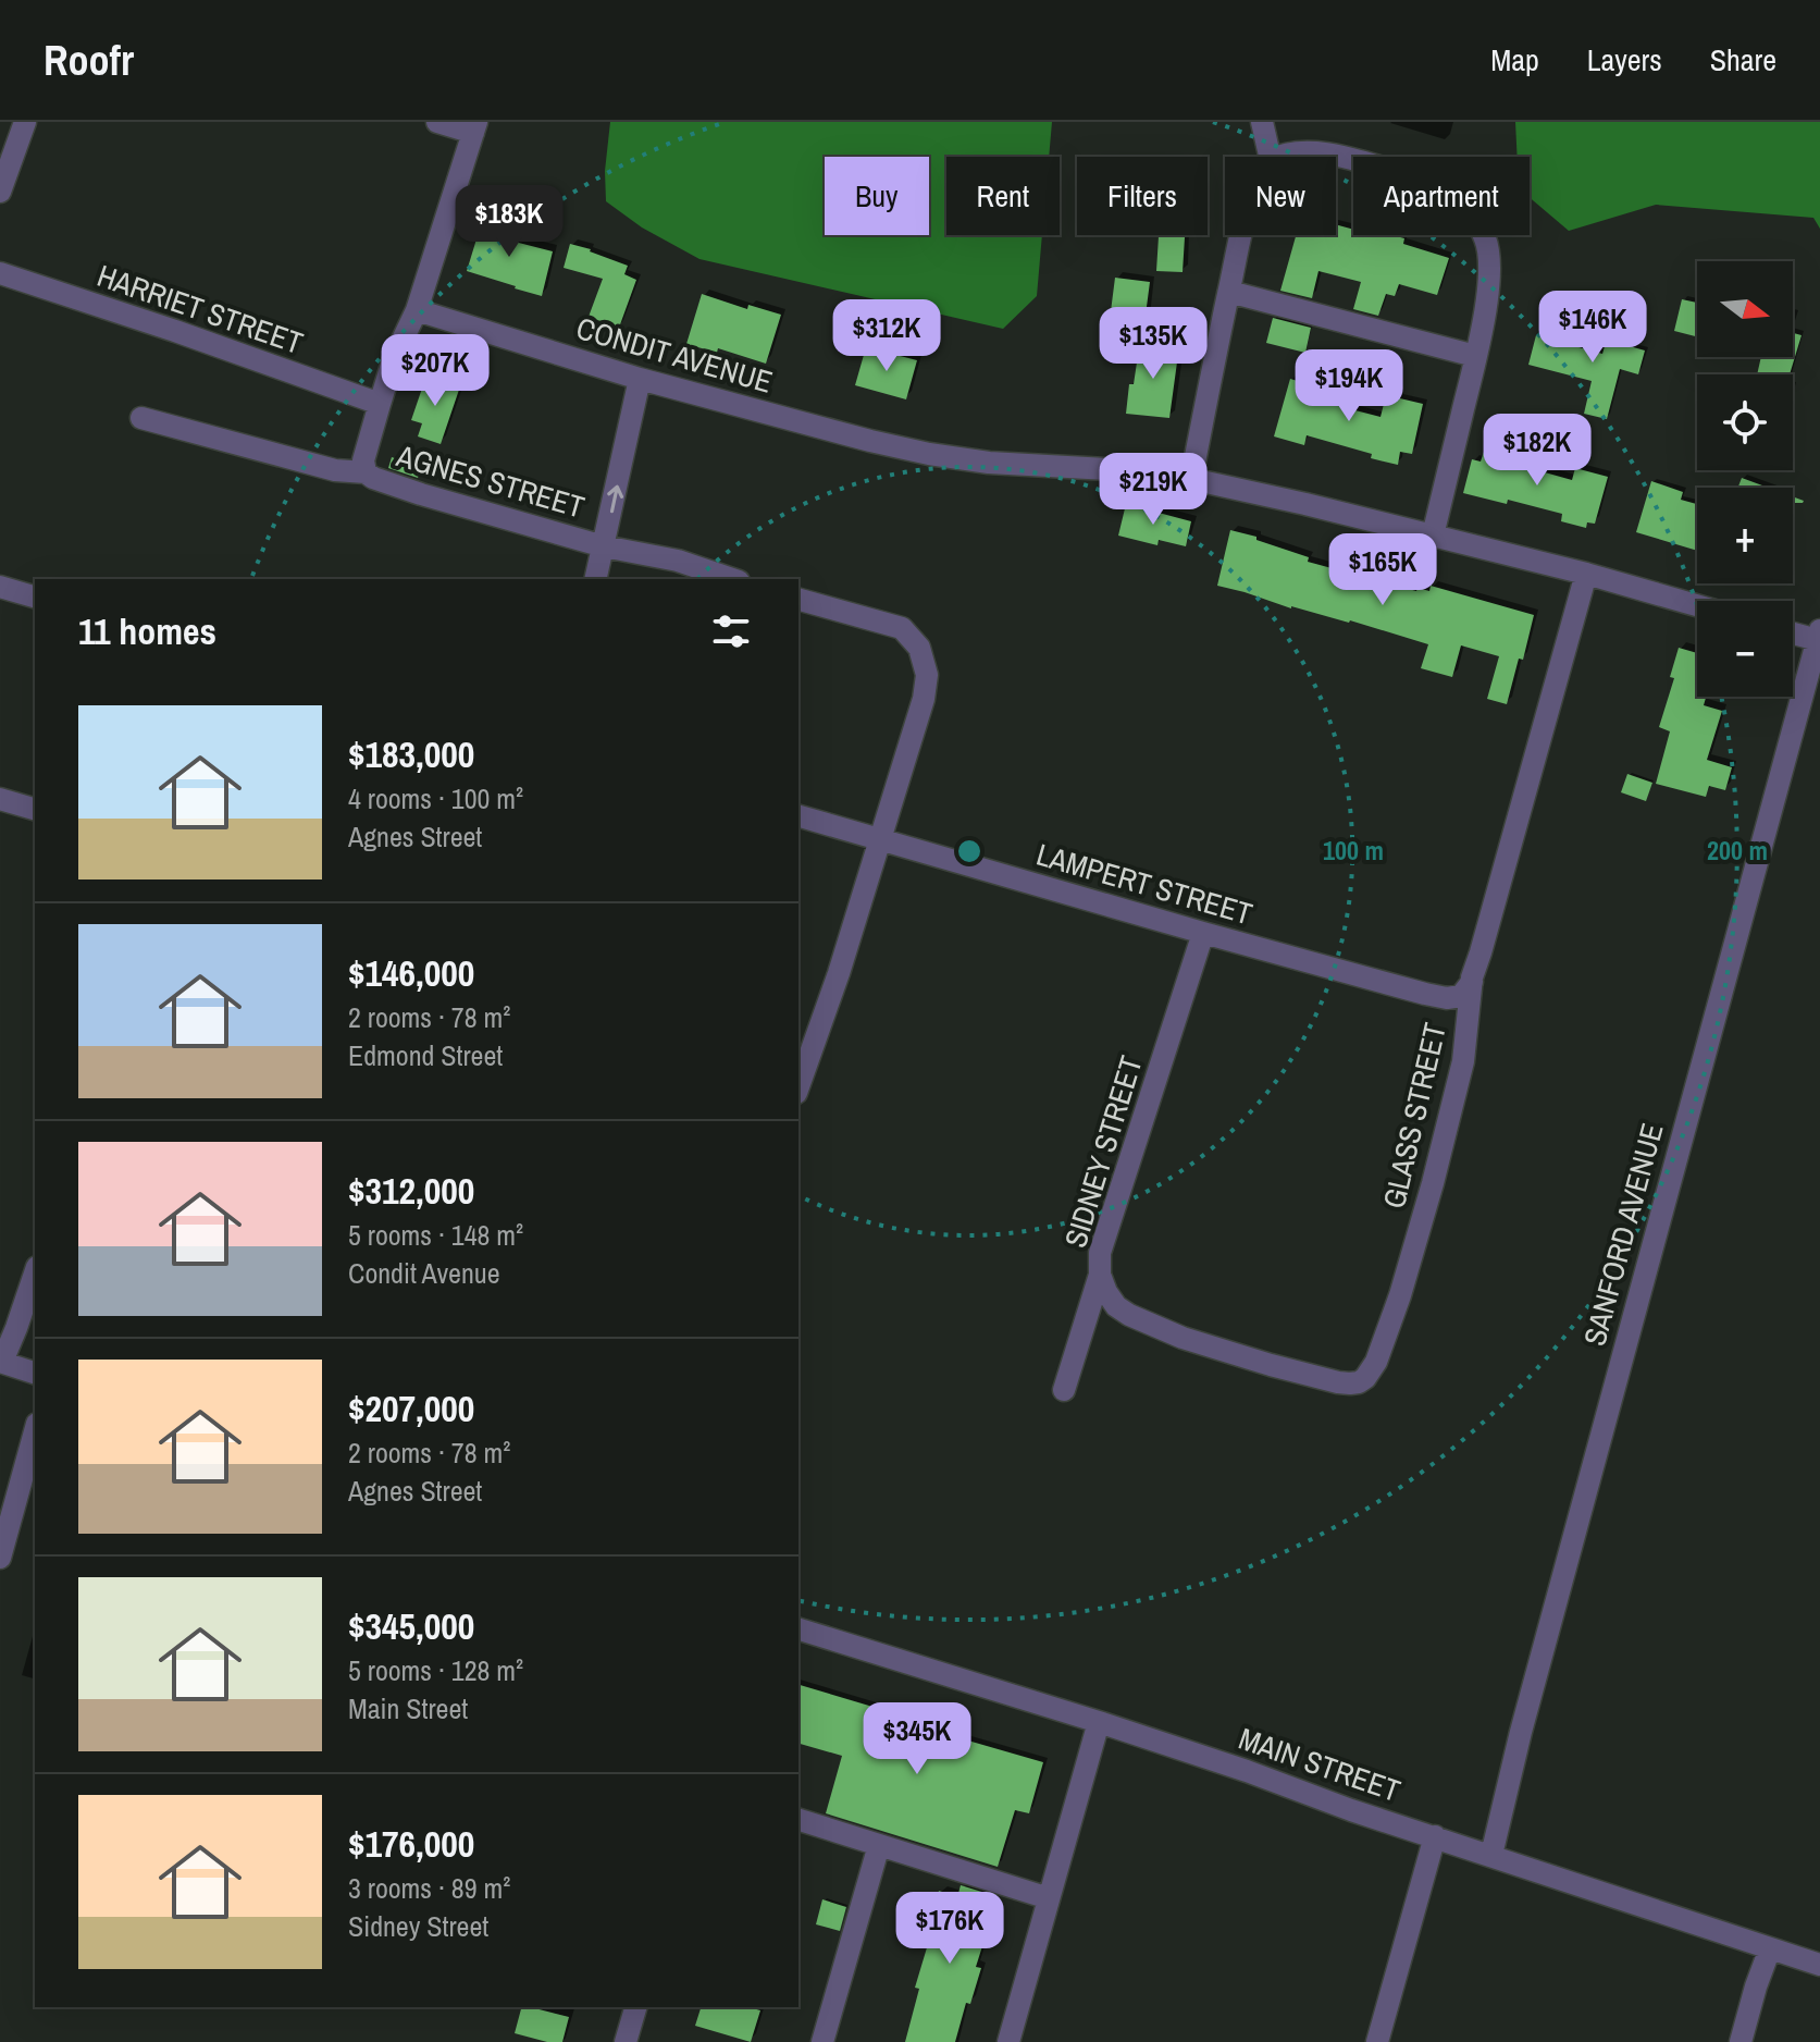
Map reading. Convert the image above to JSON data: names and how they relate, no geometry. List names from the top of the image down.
{
  "streets": {
    "street": [
      "HARRIET STREET",
      "CONDIT AVENUE",
      "AGNES STREET",
      "LAMPERT STREET",
      "GLASS STREET",
      "SIDNEY STREET",
      "SANFORD AVENUE",
      "MAIN STREET"
    ]
  },
  "crossings": [
    ["HARRIET STREET", "AGNES STREET"],
    ["CONDIT AVENUE", "AGNES STREET"],
    ["CONDIT AVENUE", "GLASS STREET"],
    ["LAMPERT STREET", "GLASS STREET"],
    ["LAMPERT STREET", "SIDNEY STREET"],
    ["GLASS STREET", "SIDNEY STREET"],
    ["SANFORD AVENUE", "MAIN STREET"]
  ],
  "north": "right",
  "page": {
    "header": "Roofr",
    "nav": ["Map", "Layers", "Share"],
    "chip": [
      "Buy",
      "Rent",
      "Filters",
      "New",
      "Apartment"
    ],
    "price": [
      "$183K",
      "$146K",
      "$312K",
      "$135K",
      "$207K",
      "$194K",
      "$182K",
      "$219K",
      "$165K",
      "$345K",
      "$176K"
    ],
    "map_buttons": ["+", "−"],
    "heading": "11 homes",
    "list": [
      {
        "name": "$183,000",
        "note": "4 rooms · 100 m² · Agnes Street"
      },
      {
        "name": "$146,000",
        "note": "2 rooms · 78 m² · Edmond Street"
      },
      {
        "name": "$312,000",
        "note": "5 rooms · 148 m² · Condit Avenue"
      },
      {
        "name": "$207,000",
        "note": "2 rooms · 78 m² · Agnes Street"
      },
      {
        "name": "$345,000",
        "note": "5 rooms · 128 m² · Main Street"
      },
      {
        "name": "$176,000",
        "note": "3 rooms · 89 m² · Sidney Street"
      }
    ]
  },
  "rings": ["100 m", "200 m"]
}
